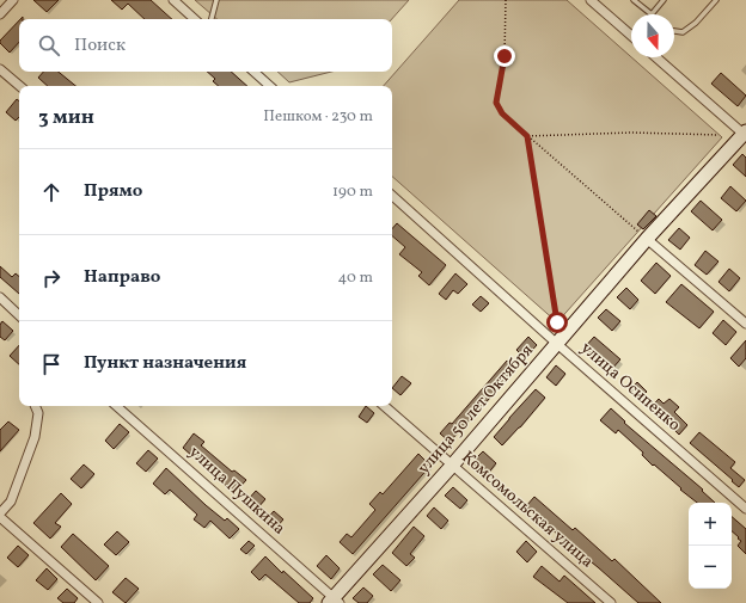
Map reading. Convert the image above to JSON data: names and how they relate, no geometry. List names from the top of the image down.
{
  "streets": {
    "street": [
      "улица Осипенко",
      "улица 50 лет Октября",
      "улица Пушкина",
      "Комсомольская улица"
    ]
  },
  "crossings": [
    ["улица Осипенко", "улица 50 лет Октября"],
    ["улица 50 лет Октября", "улица Пушкина"],
    ["улица 50 лет Октября", "Комсомольская улица"]
  ],
  "north": "bottom",
  "page": {
    "search": "Поиск",
    "heading": ["3 мин", "Пешком · 230 m"],
    "list": [
      ["Прямо", "190 m"],
      ["Направо", "40 m"],
      "Пункт назначения"
    ],
    "map_buttons": ["+", "−"]
  }
}
